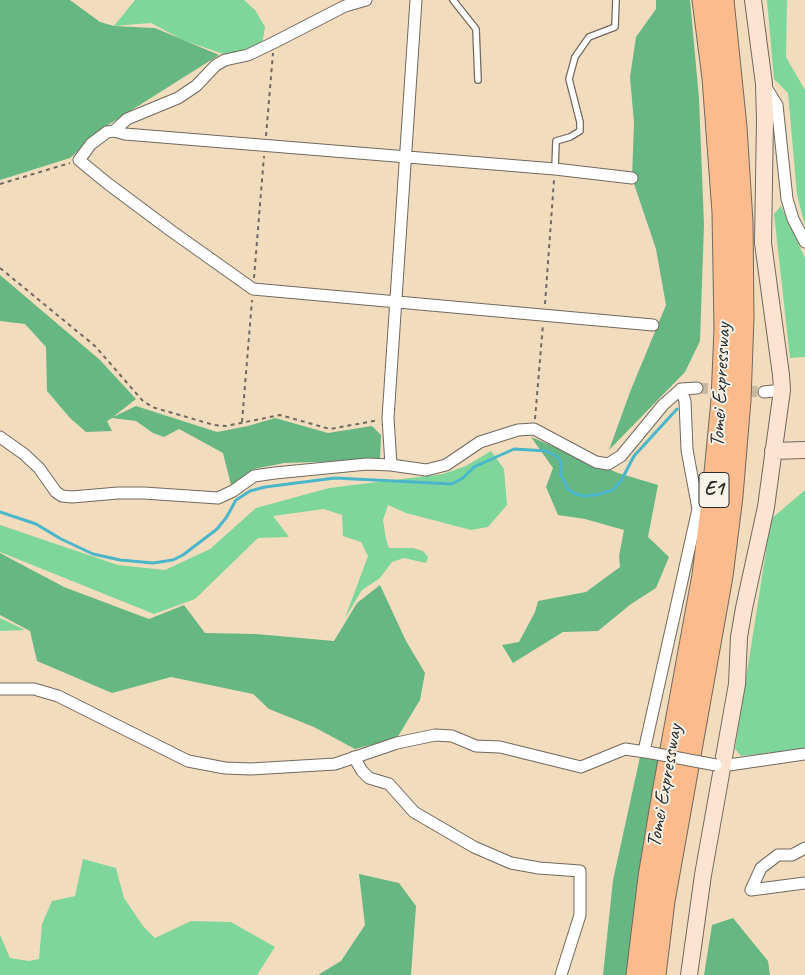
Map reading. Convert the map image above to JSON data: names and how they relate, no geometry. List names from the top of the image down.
{
  "streets": {
    "highway": ["Tomei Expressway", "E1"]
  }
}
